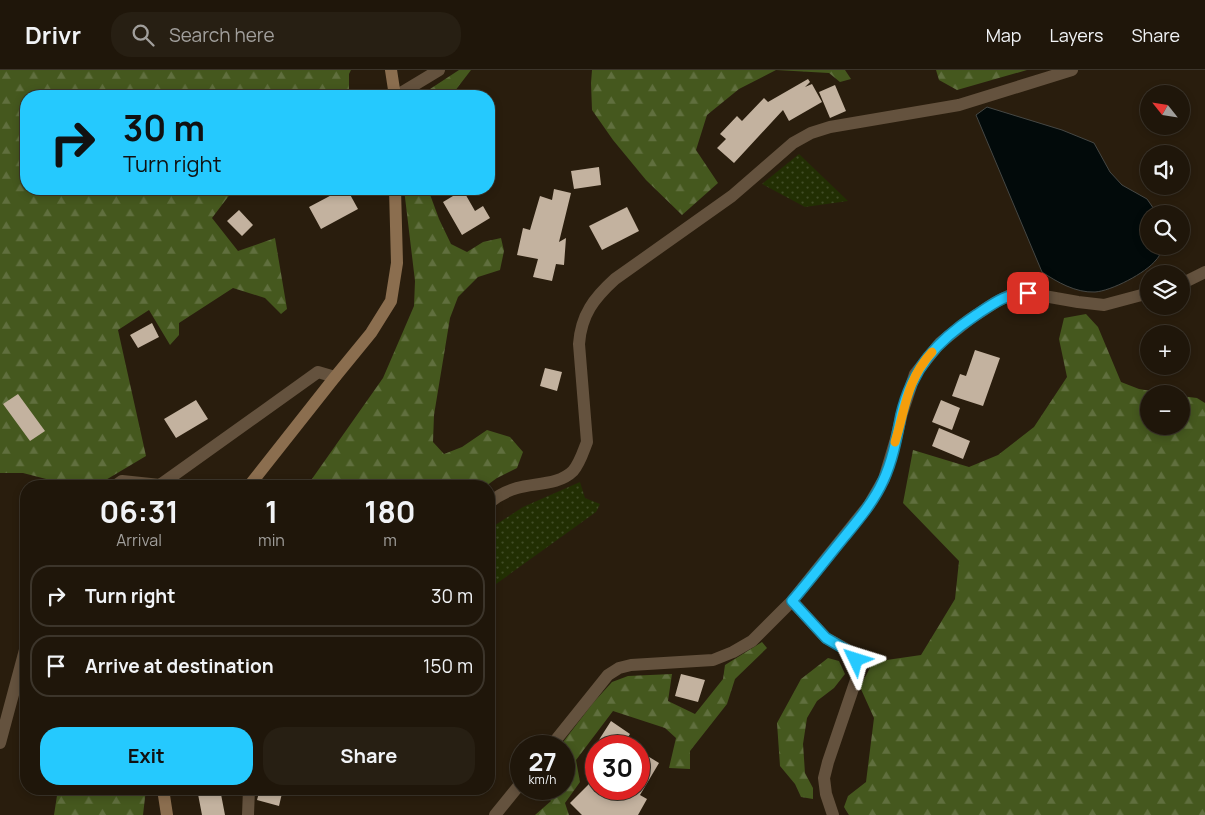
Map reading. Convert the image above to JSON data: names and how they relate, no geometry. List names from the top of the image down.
{
  "north": "top left",
  "page": {
    "header": "Drivr",
    "search": "Search here",
    "nav": ["Map", "Layers", "Share"],
    "map_buttons": ["+", "−"],
    "turn": ["30 m", "Turn right"],
    "eta": [
      "06:31",
      "Arrival",
      "1",
      "min",
      "180",
      "m"
    ],
    "list": [
      {
        "name": "Turn right",
        "value": "30 m"
      },
      {
        "name": "Arrive at destination",
        "value": "150 m"
      }
    ],
    "buttons": ["Exit", "Share"],
    "speed": "27 km/h",
    "limit": "30"
  }
}
